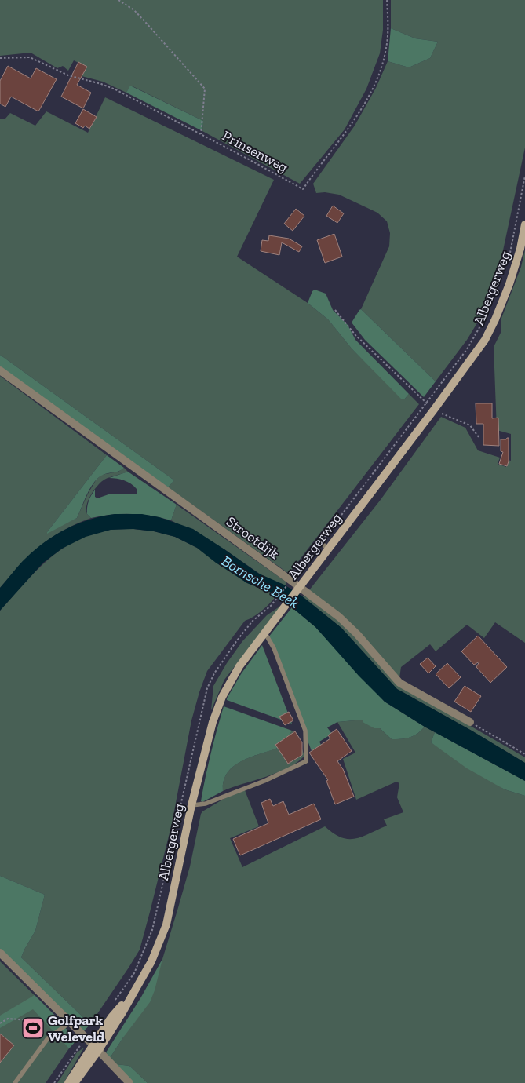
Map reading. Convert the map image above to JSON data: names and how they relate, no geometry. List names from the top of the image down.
{
  "streets": {
    "main road": ["Albergerweg"],
    "street": ["Strootdijk"],
    "path": ["Prinsenweg"]
  },
  "crossings": [
    ["Albergerweg", "Strootdijk"]
  ],
  "water": ["Bornsche Beek"],
  "places": {
    "sports": ["Golfpark Weleveld"]
  }
}
